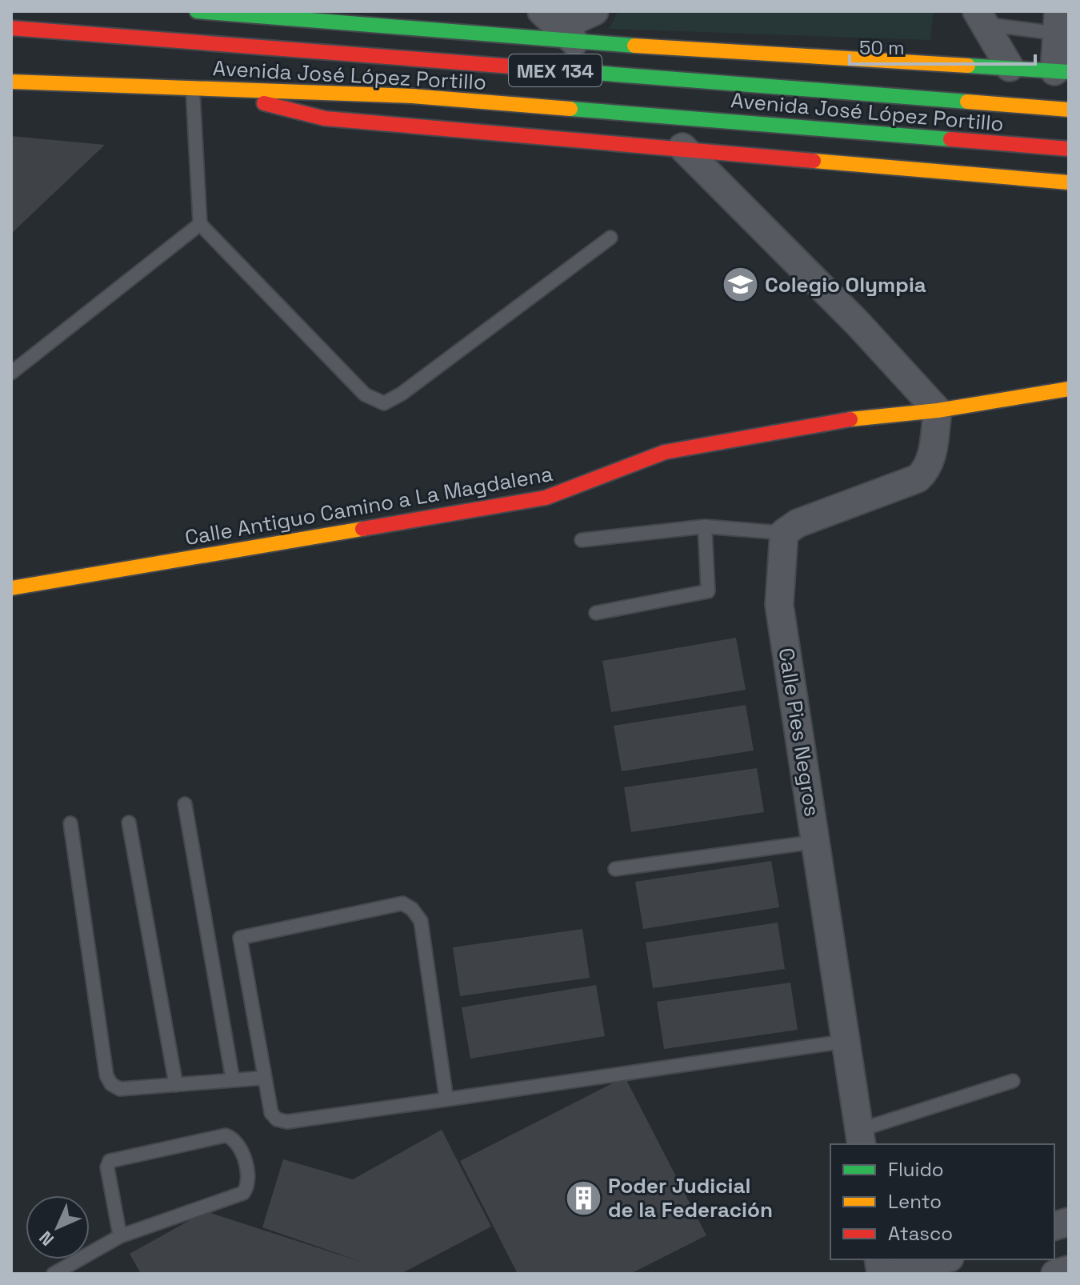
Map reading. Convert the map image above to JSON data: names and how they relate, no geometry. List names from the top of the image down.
{
  "streets": {
    "main road": ["MEX 134", "Avenida José López Portillo", "Calle Antiguo Camino a La Magdalena"],
    "street": ["Calle Pies Negros"]
  },
  "places": {
    "school or university": ["Colegio Olympia"],
    "building": ["Poder Judicial de la Federación"]
  },
  "legend": ["Fluido", "Lento", "Atasco"],
  "scale_bar": "50 m",
  "north": "bottom left"
}
